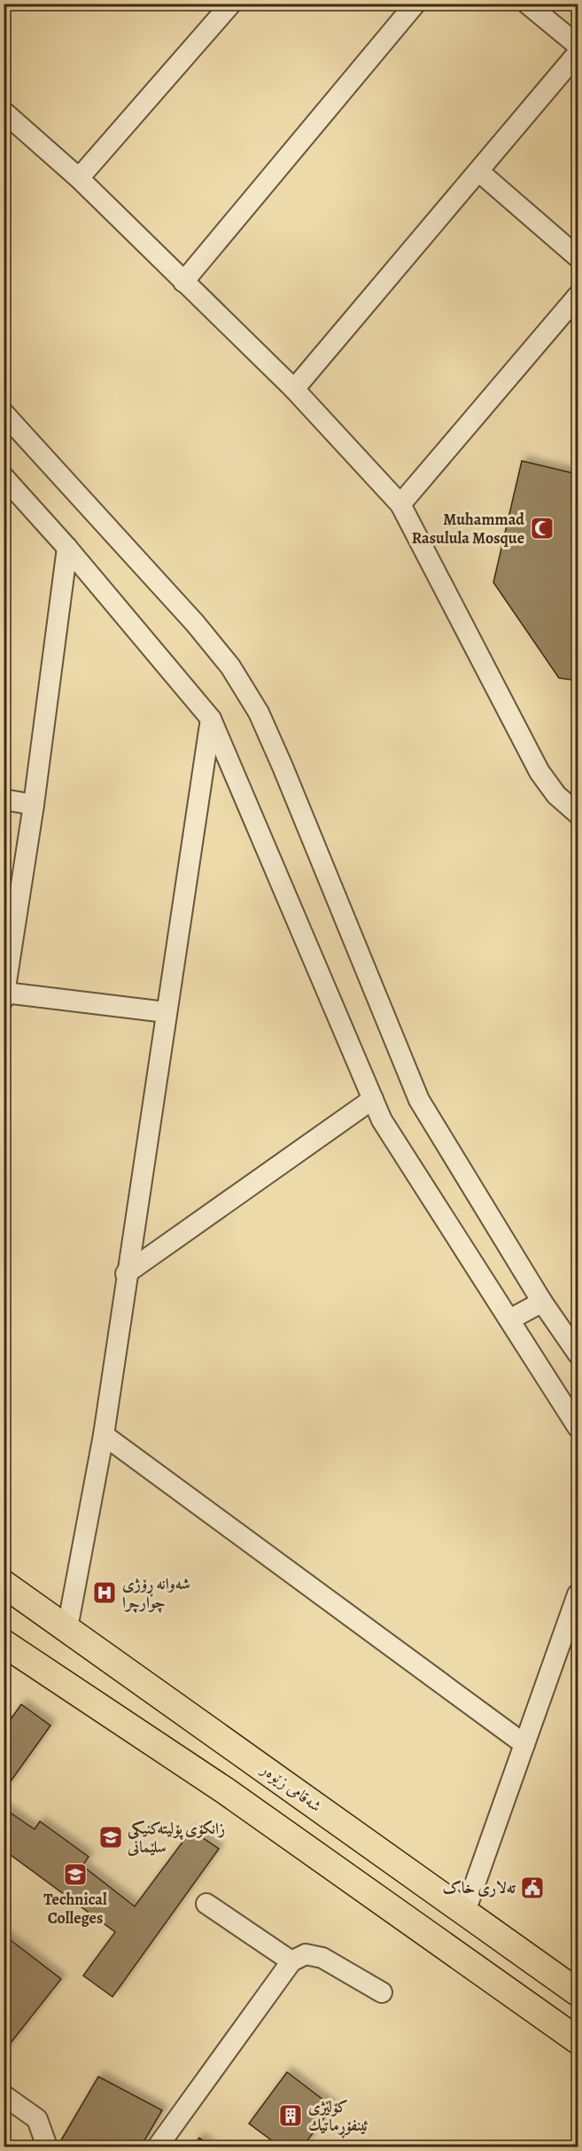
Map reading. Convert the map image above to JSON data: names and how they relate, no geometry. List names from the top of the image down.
{
  "streets": {
    "main road": ["شەقامی زێوەر"]
  },
  "places": {
    "mosque": ["Muhammad Rasulula Mosque"],
    "hospital": ["شەوانە ڕۆژی چوارچرا"],
    "school or university": ["زانکۆی پۆلیتەکنیکی سلێمانی", "Technical Colleges"],
    "public building": ["تەلاری خاک"],
    "building": ["کۆلێژی ئینفۆڕماتیك"]
  }
}
